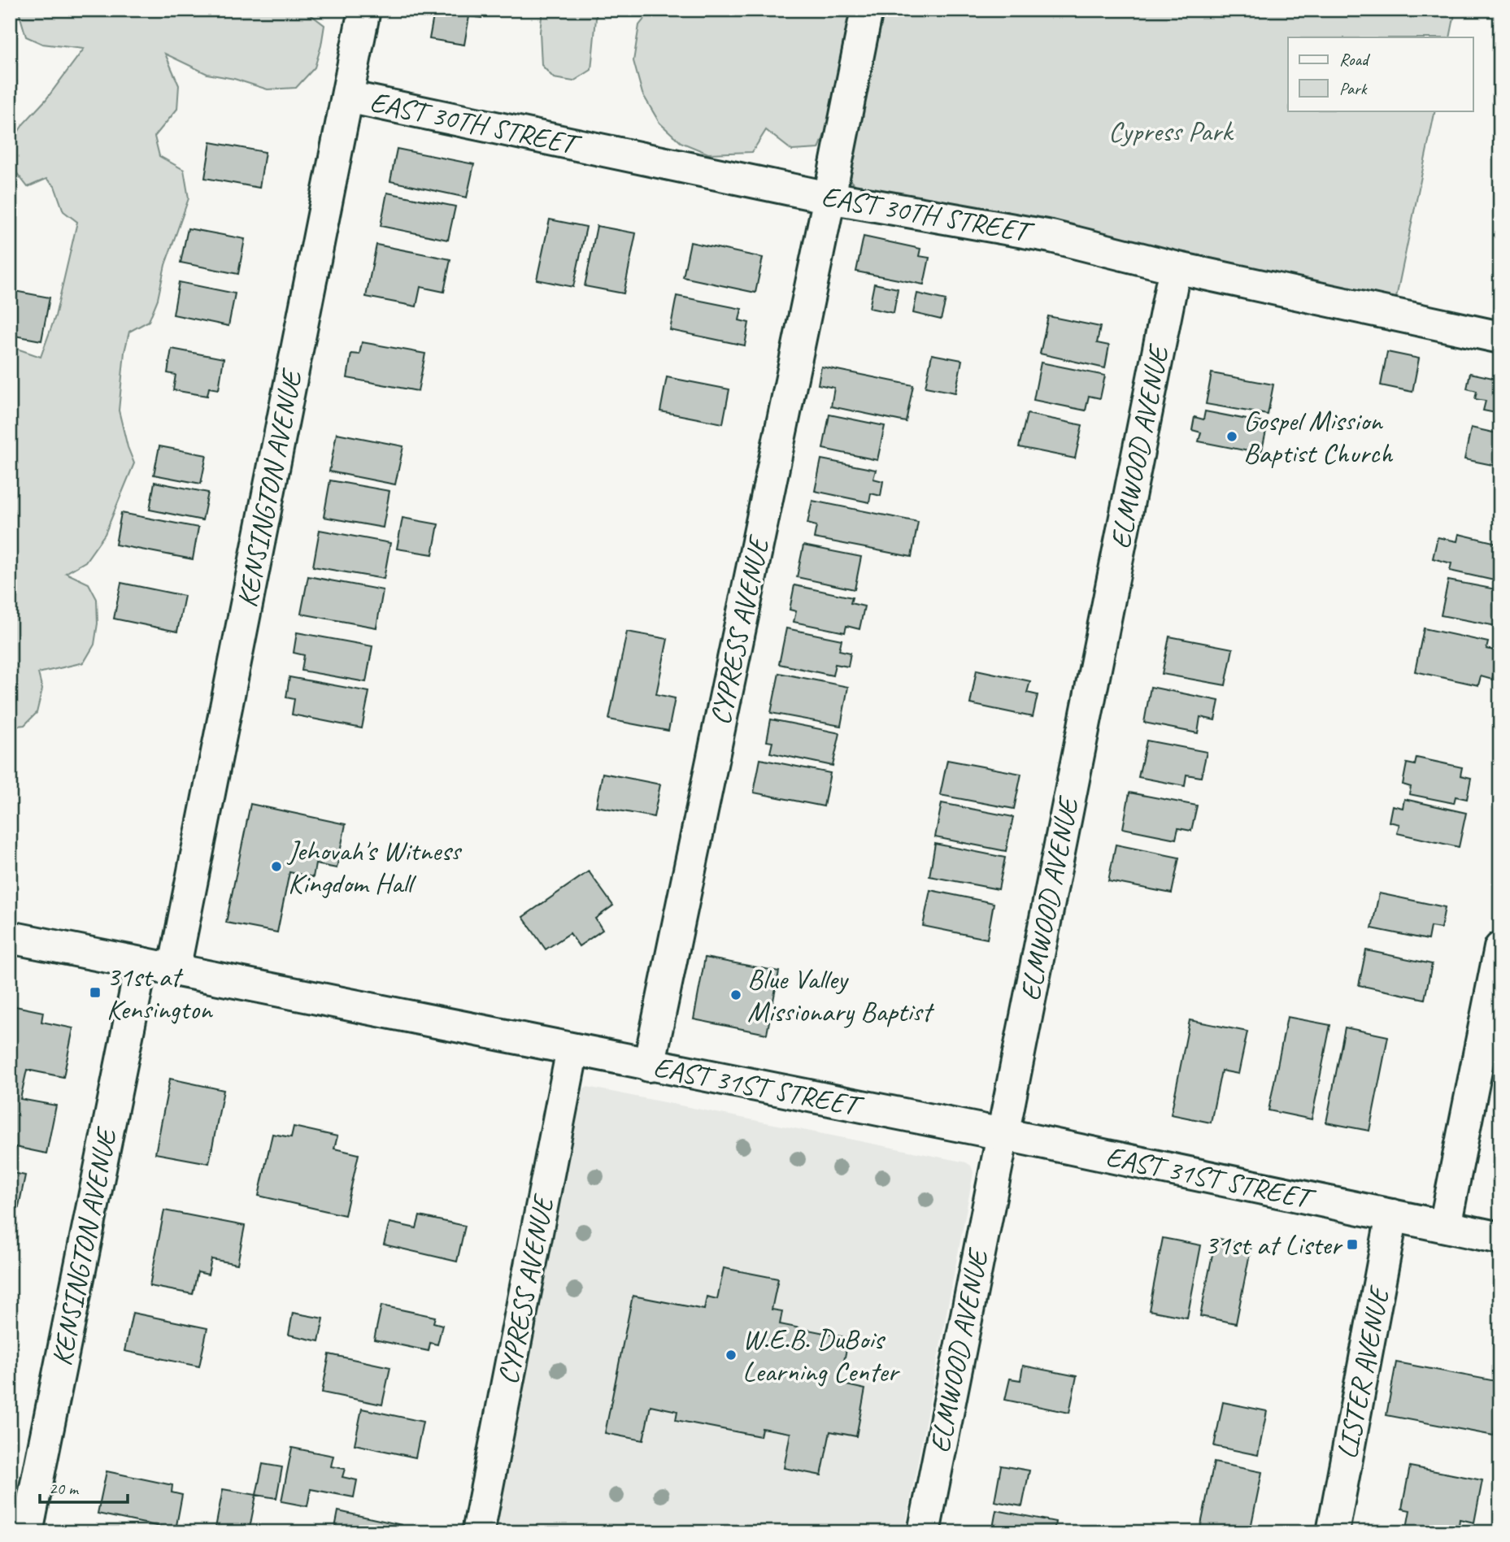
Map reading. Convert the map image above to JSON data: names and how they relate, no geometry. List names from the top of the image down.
{
  "streets": {
    "street": [
      "EAST 30TH STREET",
      "ELMWOOD AVENUE",
      "KENSINGTON AVENUE",
      "CYPRESS AVENUE",
      "EAST 31ST STREET",
      "LISTER AVENUE"
    ]
  },
  "crossings": [
    ["EAST 30TH STREET", "ELMWOOD AVENUE"],
    ["EAST 30TH STREET", "KENSINGTON AVENUE"],
    ["EAST 30TH STREET", "CYPRESS AVENUE"],
    ["ELMWOOD AVENUE", "EAST 31ST STREET"],
    ["KENSINGTON AVENUE", "EAST 31ST STREET"],
    ["CYPRESS AVENUE", "EAST 31ST STREET"],
    ["EAST 31ST STREET", "LISTER AVENUE"]
  ],
  "parks": ["Cypress Park"],
  "places": {
    "other": [
      "Gospel Mission Baptist Church",
      "Jehovah's Witness Kingdom Hall",
      "Blue Valley Missionary Baptist",
      "W.E.B. DuBois Learning Center"
    ],
    "transit": ["31st at Kensington", "31st at Lister"]
  },
  "legend": ["Road", "Park"],
  "scale_bar": "20 m"
}
